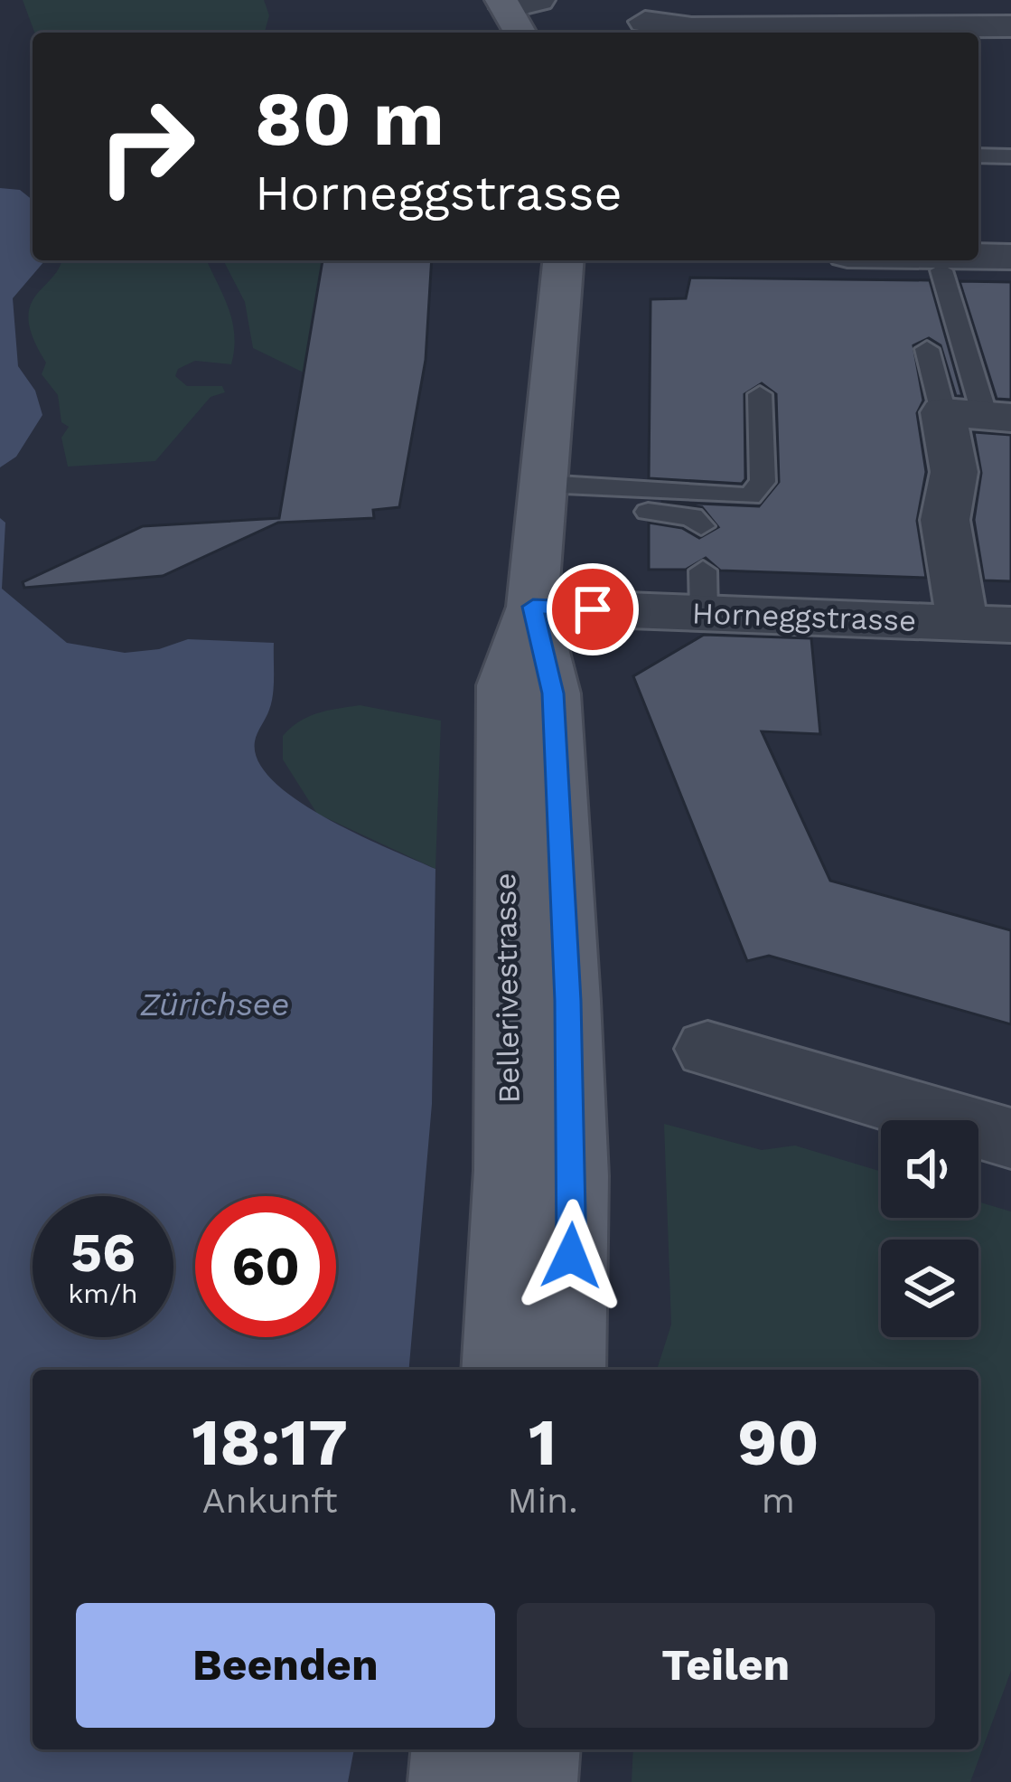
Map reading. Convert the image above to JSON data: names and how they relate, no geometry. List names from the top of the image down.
{
  "streets": {
    "main road": ["Bellerivestrasse"],
    "street": ["Horneggstrasse"]
  },
  "crossings": [
    ["Horneggstrasse", "Bellerivestrasse"]
  ],
  "water": ["Zürichsee"],
  "page": {
    "turn": ["80 m", "Horneggstrasse"],
    "speed": "56 km/h",
    "limit": "60",
    "eta": [
      "18:17",
      "Ankunft",
      "1",
      "Min.",
      "90",
      "m"
    ],
    "buttons": ["Beenden", "Teilen"]
  }
}
